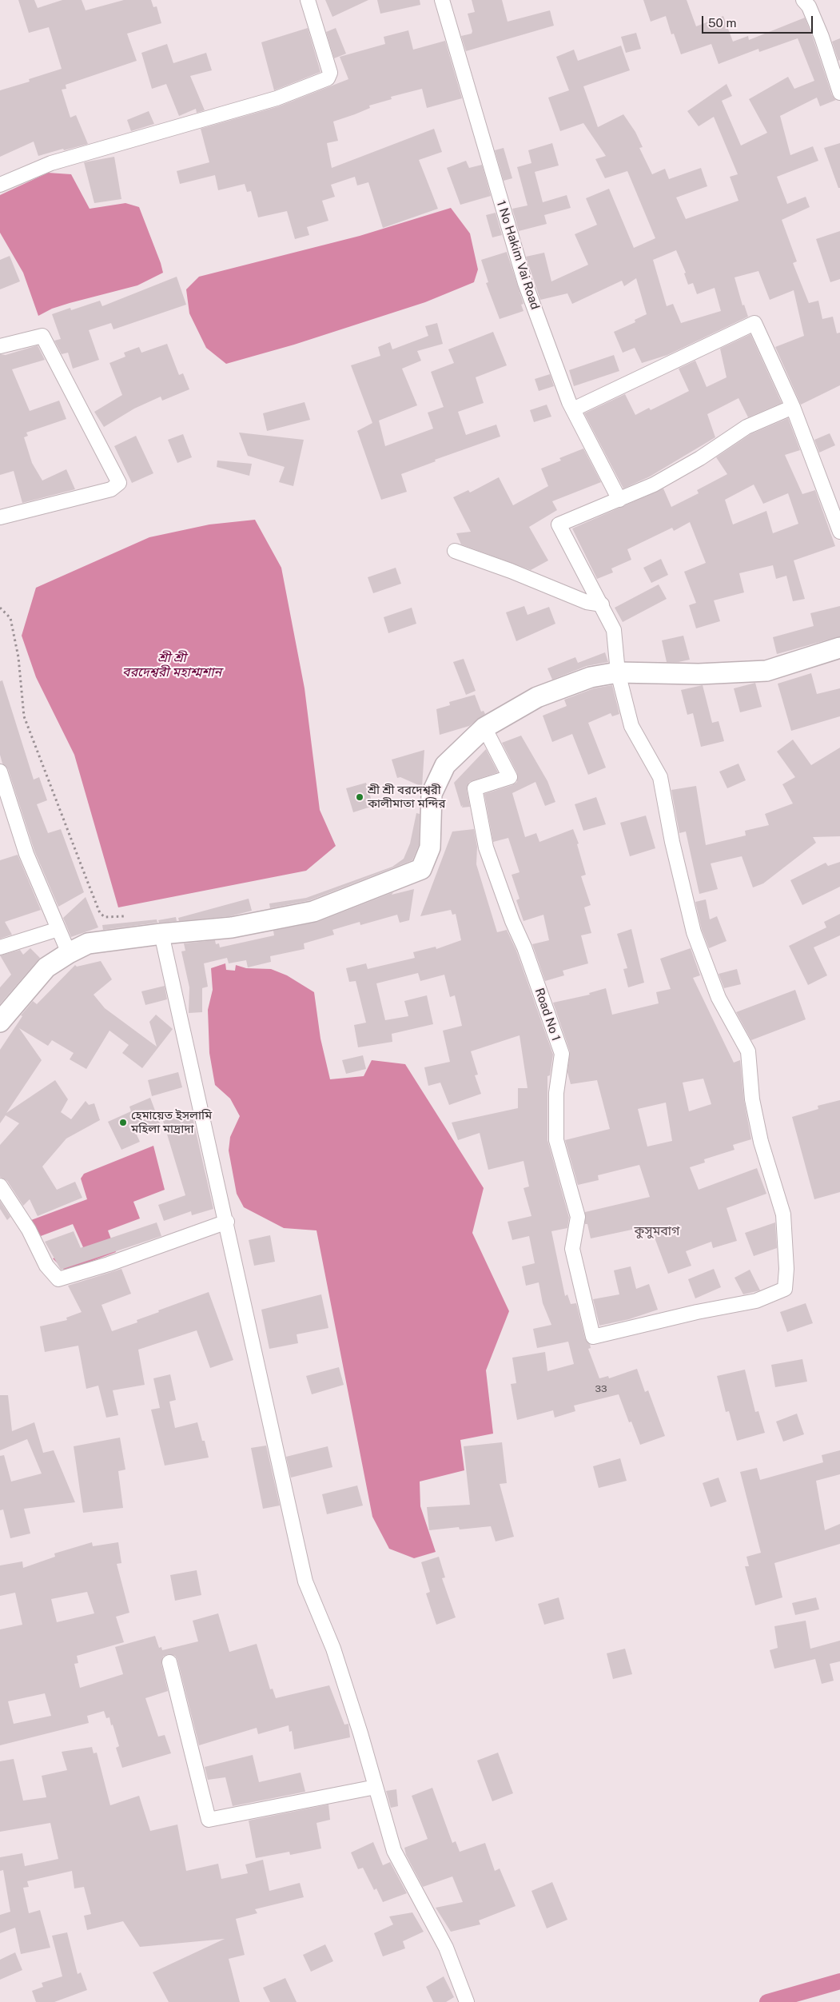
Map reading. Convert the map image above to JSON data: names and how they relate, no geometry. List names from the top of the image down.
{
  "streets": {
    "street": ["1 No Hakim Vai Road", "Road No 1"]
  },
  "districts": ["কুসুমবাগ"],
  "water": ["শ্রী শ্রী বরদেশ্বরী মহাশ্মশান"],
  "places": ["শ্রী শ্রী বরদেশ্বরী কালীমাতা মন্দির", "হেমায়েত ইসলামি মহিলা মাদ্রাদা"],
  "house_numbers": ["33"],
  "scale_bar": "50 m"
}
